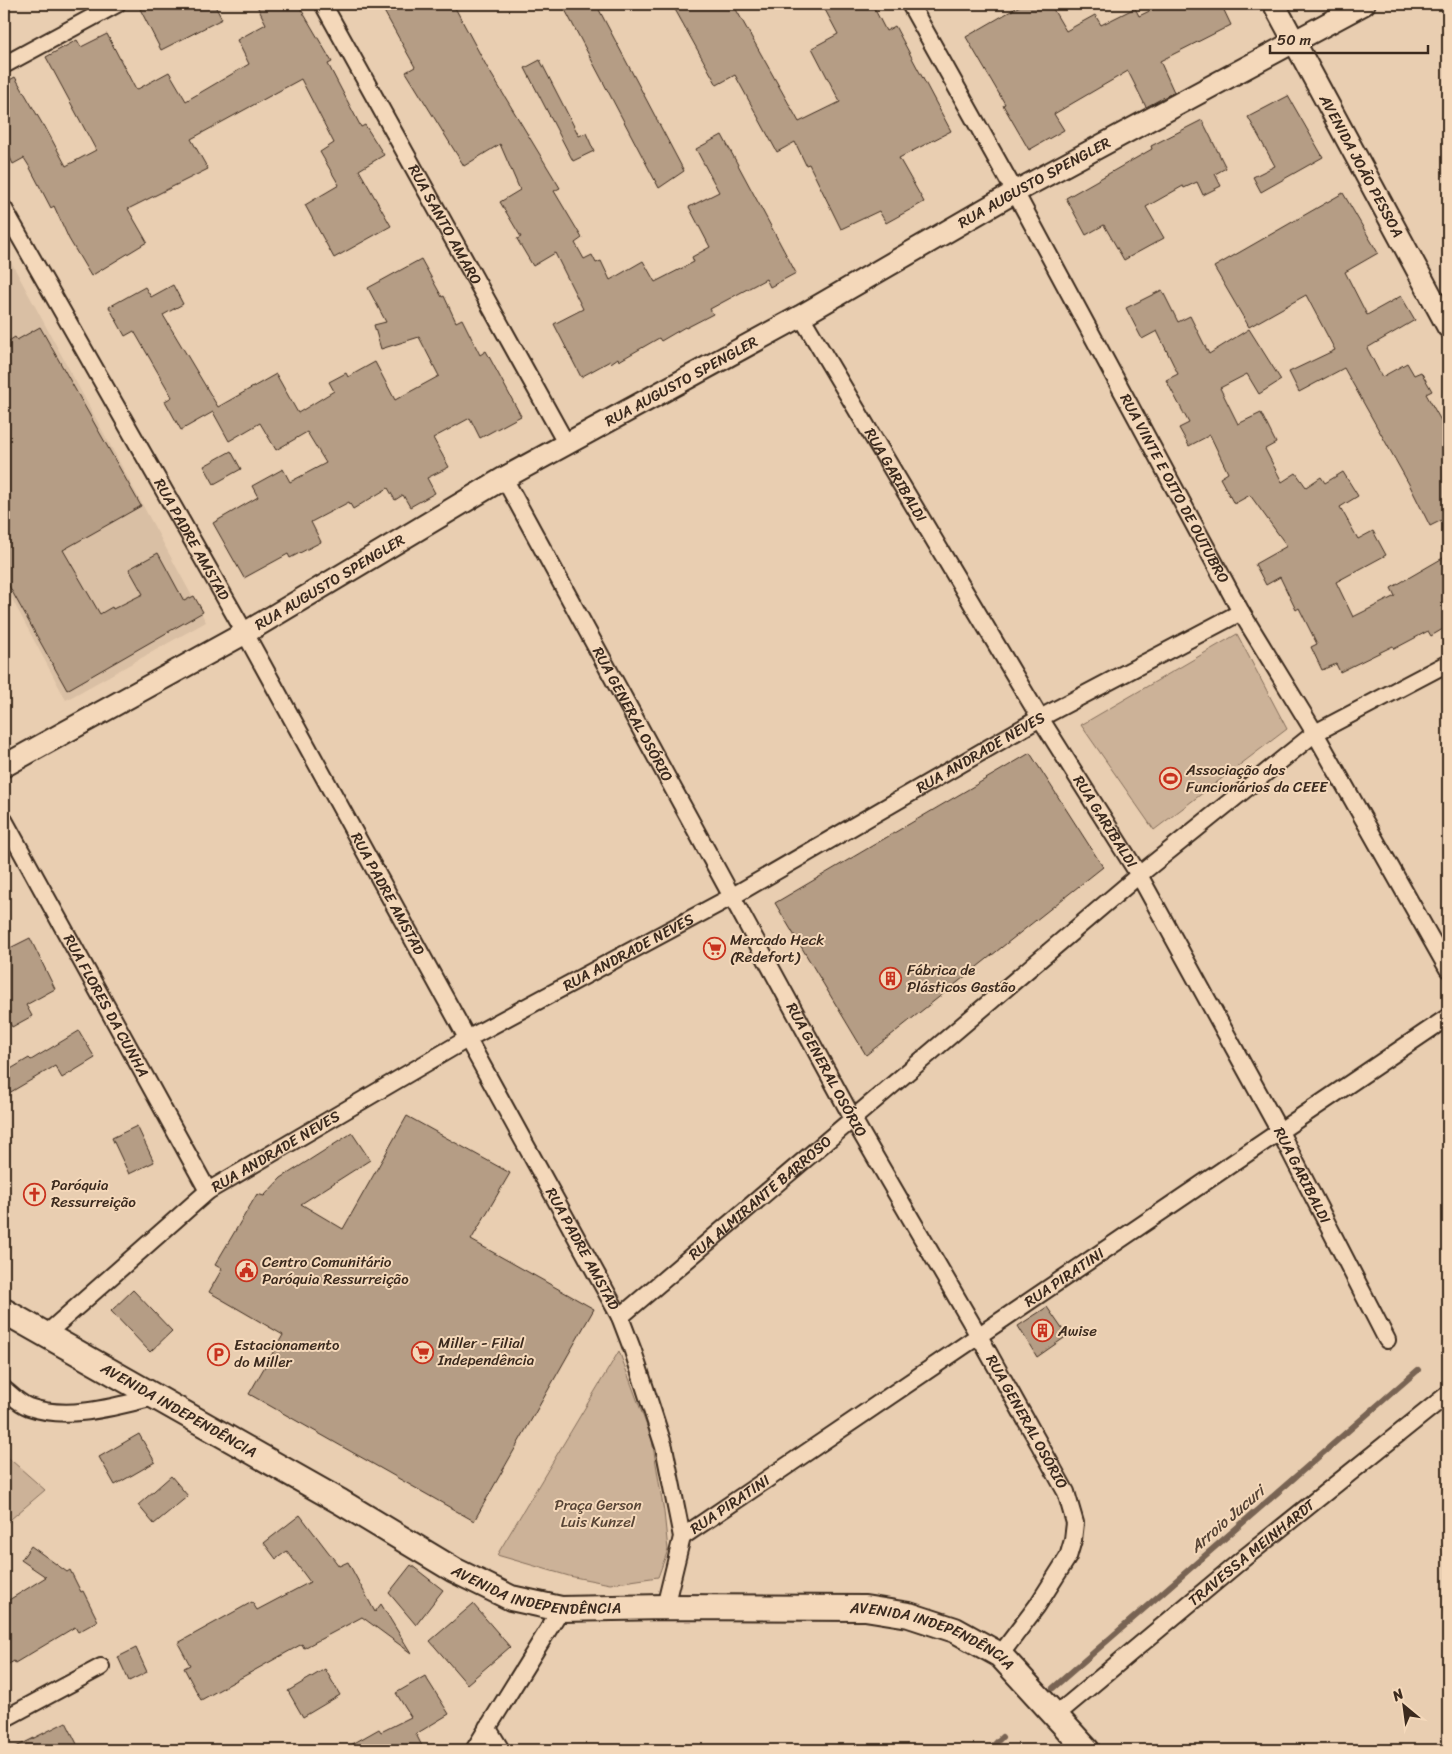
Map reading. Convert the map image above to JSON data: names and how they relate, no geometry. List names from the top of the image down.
{
  "streets": {
    "main road": ["AVENIDA INDEPENDÊNCIA"],
    "street": [
      "AVENIDA JOÃO PESSOA",
      "RUA AUGUSTO SPENGLER",
      "RUA SANTO AMARO",
      "RUA GARIBALDI",
      "RUA VINTE E OITO DE OUTUBRO",
      "RUA PADRE AMSTAD",
      "RUA GENERAL OSÓRIO",
      "RUA ANDRADE NEVES",
      "RUA FLORES DA CUNHA",
      "RUA ALMIRANTE BARROSO",
      "RUA PIRATINI",
      "TRAVESSA MEINHARDT"
    ]
  },
  "crossings": [
    ["AVENIDA JOÃO PESSOA", "RUA AUGUSTO SPENGLER"],
    ["RUA AUGUSTO SPENGLER", "RUA SANTO AMARO"],
    ["RUA AUGUSTO SPENGLER", "RUA GARIBALDI"],
    ["RUA AUGUSTO SPENGLER", "RUA VINTE E OITO DE OUTUBRO"],
    ["RUA AUGUSTO SPENGLER", "RUA PADRE AMSTAD"],
    ["RUA AUGUSTO SPENGLER", "RUA GENERAL OSÓRIO"],
    ["RUA GARIBALDI", "RUA ANDRADE NEVES"],
    ["RUA GARIBALDI", "RUA ALMIRANTE BARROSO"],
    ["RUA GARIBALDI", "RUA PIRATINI"],
    ["RUA VINTE E OITO DE OUTUBRO", "RUA ANDRADE NEVES"],
    ["RUA VINTE E OITO DE OUTUBRO", "RUA ALMIRANTE BARROSO"],
    ["RUA PADRE AMSTAD", "RUA ANDRADE NEVES"],
    ["RUA PADRE AMSTAD", "RUA ALMIRANTE BARROSO"],
    ["RUA PADRE AMSTAD", "RUA PIRATINI"],
    ["RUA PADRE AMSTAD", "AVENIDA INDEPENDÊNCIA"],
    ["RUA GENERAL OSÓRIO", "RUA ANDRADE NEVES"],
    ["RUA GENERAL OSÓRIO", "RUA ALMIRANTE BARROSO"],
    ["RUA GENERAL OSÓRIO", "RUA PIRATINI"],
    ["RUA GENERAL OSÓRIO", "AVENIDA INDEPENDÊNCIA"],
    ["RUA ANDRADE NEVES", "RUA FLORES DA CUNHA"],
    ["RUA ANDRADE NEVES", "AVENIDA INDEPENDÊNCIA"],
    ["AVENIDA INDEPENDÊNCIA", "TRAVESSA MEINHARDT"]
  ],
  "water": ["Arroio Jucuri"],
  "parks": ["Praça Gerson Luis Kunzel"],
  "places": {
    "sports": ["Associação dos Funcionários da CEEE"],
    "supermarket": ["Mercado Heck (Redefort)", "Miller - Filial Independência"],
    "building": ["Fábrica de Plásticos Gastão", "Awise"],
    "church": ["Paróquia Ressurreição"],
    "public building": ["Centro Comunitário Paróquia Ressurreição"],
    "parking": ["Estacionamento do Miller"]
  },
  "scale_bar": "50 m",
  "north": "top left"
}
